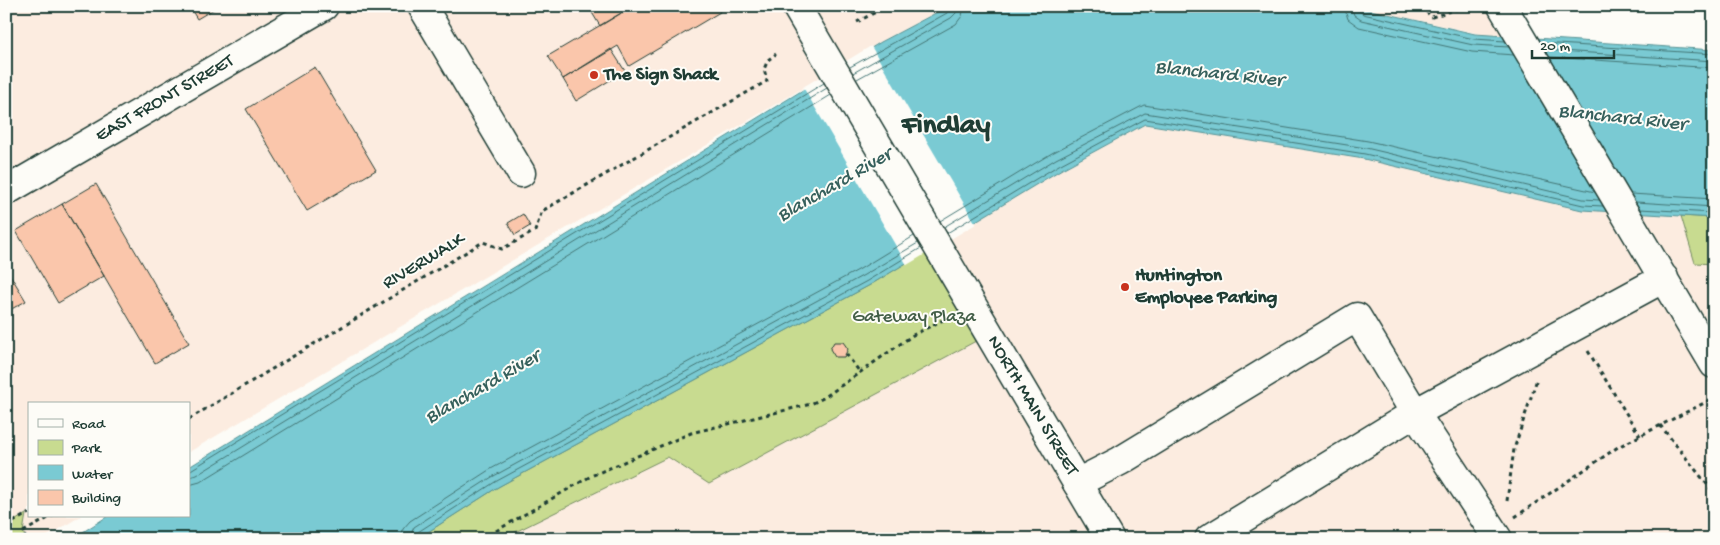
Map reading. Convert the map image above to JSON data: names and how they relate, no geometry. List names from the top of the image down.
{
  "streets": {
    "main road": ["EAST FRONT STREET", "NORTH MAIN STREET"],
    "path": ["RIVERWALK"]
  },
  "districts": ["Findlay"],
  "water": ["Blanchard River"],
  "parks": ["Gateway Plaza"],
  "places": ["The Sign Shack", "Huntington Employee Parking"],
  "legend": [
    "Road",
    "Park",
    "Water",
    "Building"
  ],
  "scale_bar": "20 m"
}
